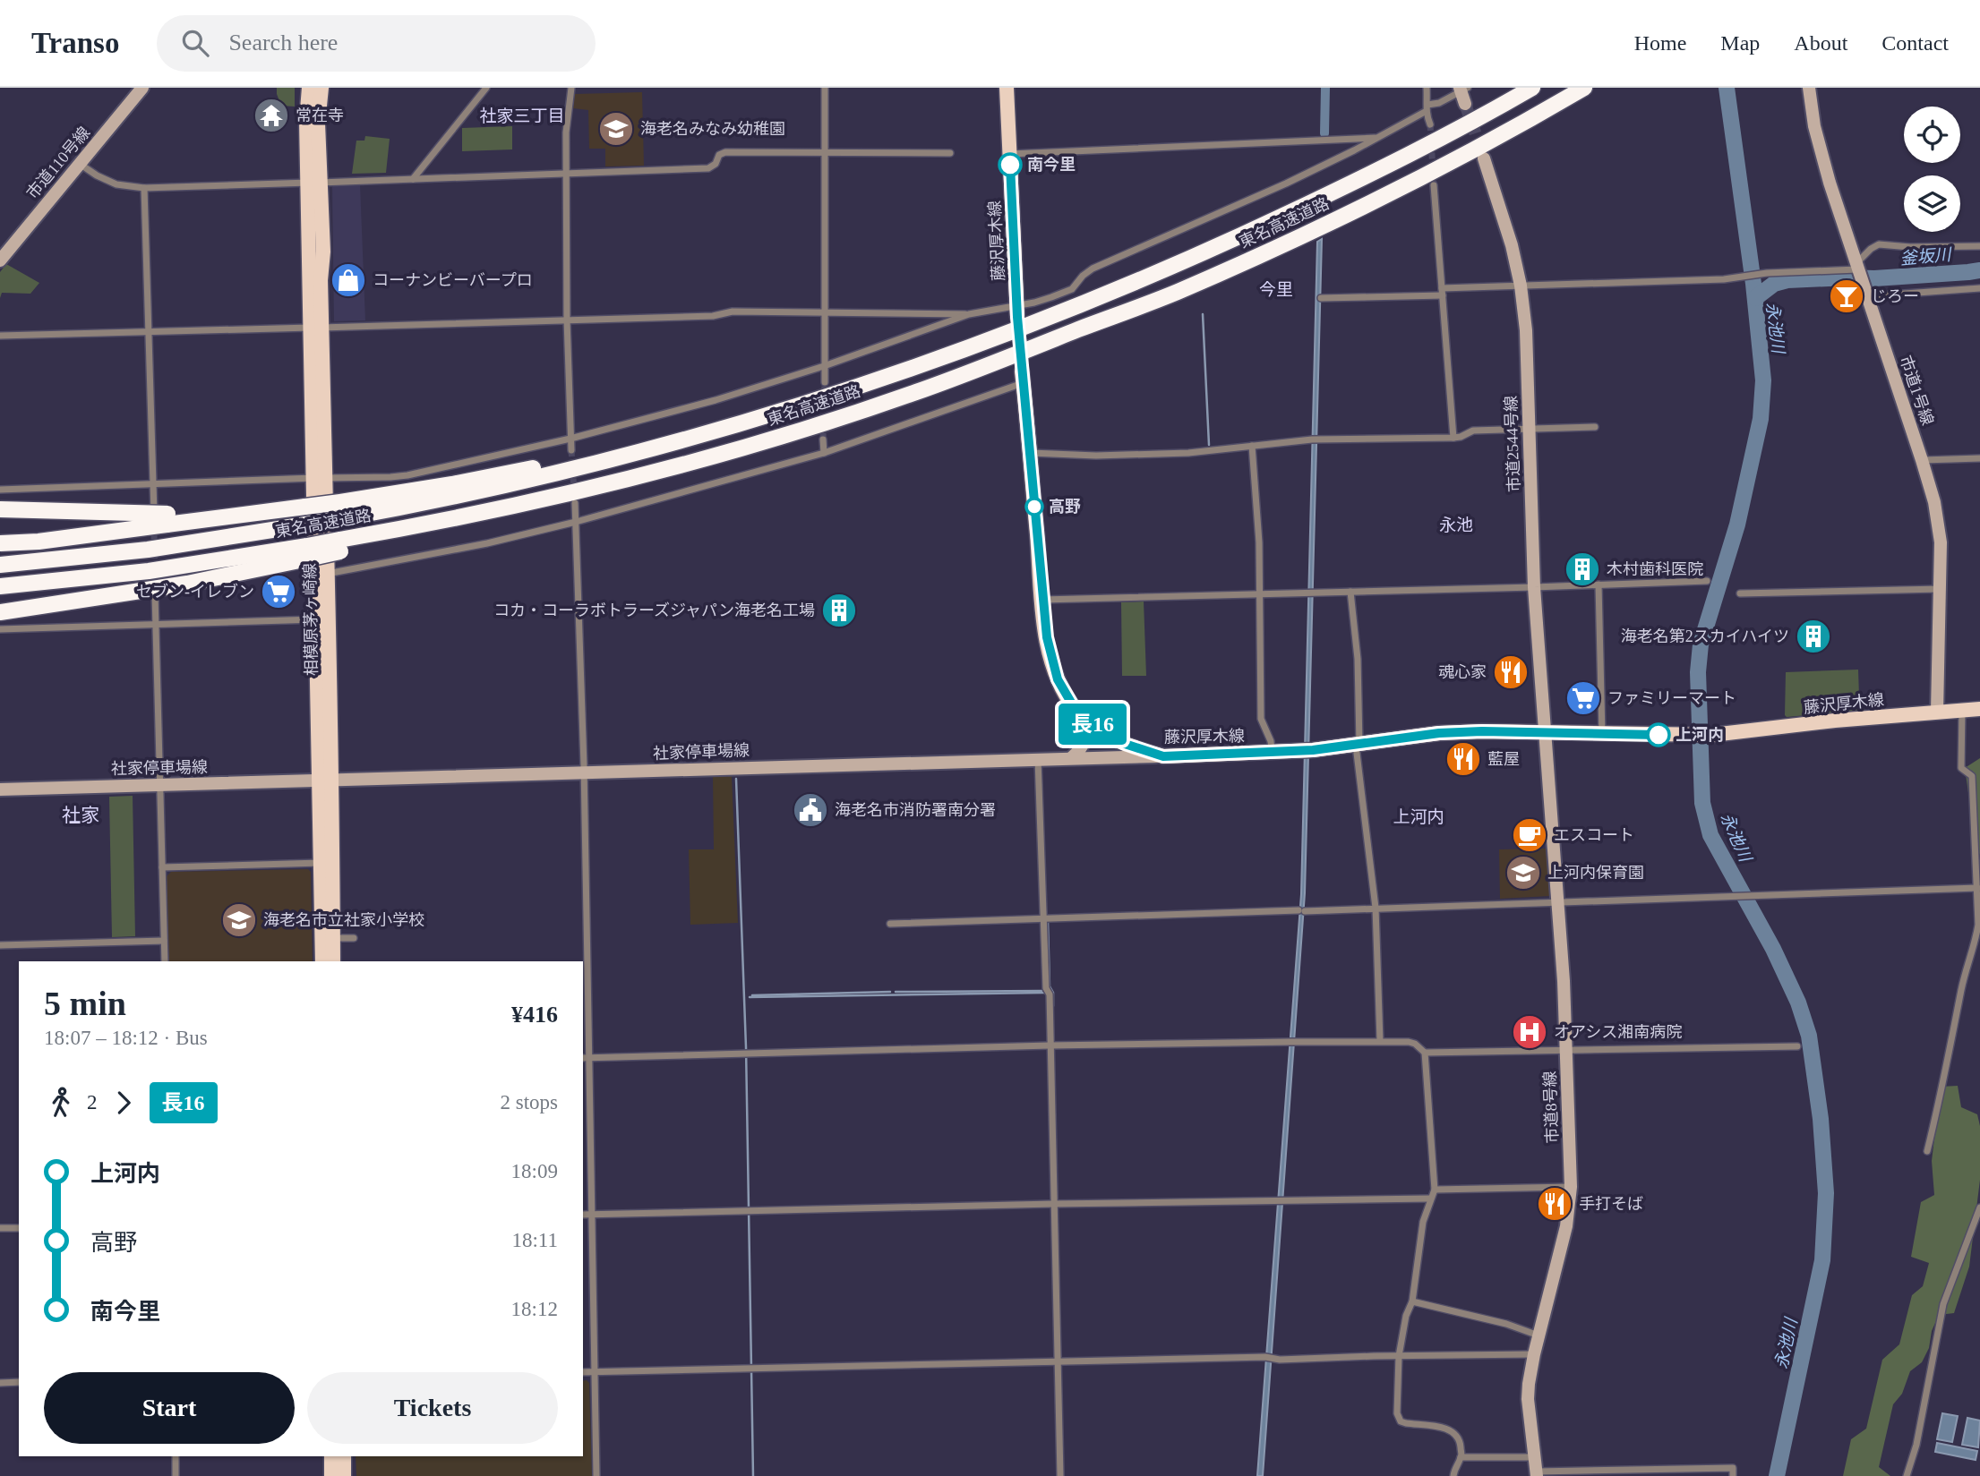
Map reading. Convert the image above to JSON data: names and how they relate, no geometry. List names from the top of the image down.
{
  "streets": {
    "highway": ["東名高速道路"],
    "main road": ["藤沢厚木線", "相模原茅ヶ崎線"],
    "street": [
      "市道110号線",
      "市道1号線",
      "市道2544号線",
      "社家停車場線",
      "市道8号線"
    ]
  },
  "crossings": [
    ["東名高速道路", "藤沢厚木線"],
    ["藤沢厚木線", "市道1号線"],
    ["藤沢厚木線", "市道2544号線"],
    ["藤沢厚木線", "社家停車場線"],
    ["藤沢厚木線", "市道8号線"],
    ["市道2544号線", "市道8号線"],
    ["相模原茅ヶ崎線", "社家停車場線"]
  ],
  "districts": [
    "社家三丁目",
    "今里",
    "永池",
    "社家",
    "上河内"
  ],
  "water": ["釜坂川", "永池川"],
  "places": {
    "temple": ["常在寺"],
    "school or university": ["海老名みなみ幼稚園", "上河内保育園", "海老名市立社家小学校"],
    "other": ["南今里", "高野", "上河内"],
    "shop": ["コーナンビーバープロ"],
    "bar": ["じろー"],
    "building": ["木村歯科医院", "コカ・コーラボトラーズジャパン海老名工場", "海老名第2スカイハイツ"],
    "supermarket": ["セブン-イレブン", "ファミリーマート"],
    "restaurant": ["魂心家", "藍屋", "手打そば"],
    "public building": ["海老名市消防署南分署"],
    "cafe": ["エスコート"],
    "hospital": ["オアシス湘南病院"]
  },
  "lines": ["bus line 長16"],
  "page": {
    "header": "Transo",
    "search": "Search here",
    "nav": [
      "Home",
      "Map",
      "About",
      "Contact"
    ],
    "on_map": "長16",
    "heading": ["5 min", "18:07 – 18:12 · Bus", "¥416"],
    "legs": ["2", "長16", "2 stops"],
    "list": [
      {
        "name": "上河内",
        "value": "18:09"
      },
      {
        "name": "高野",
        "value": "18:11"
      },
      {
        "name": "南今里",
        "value": "18:12"
      }
    ],
    "buttons": ["Start", "Tickets"]
  }
}
